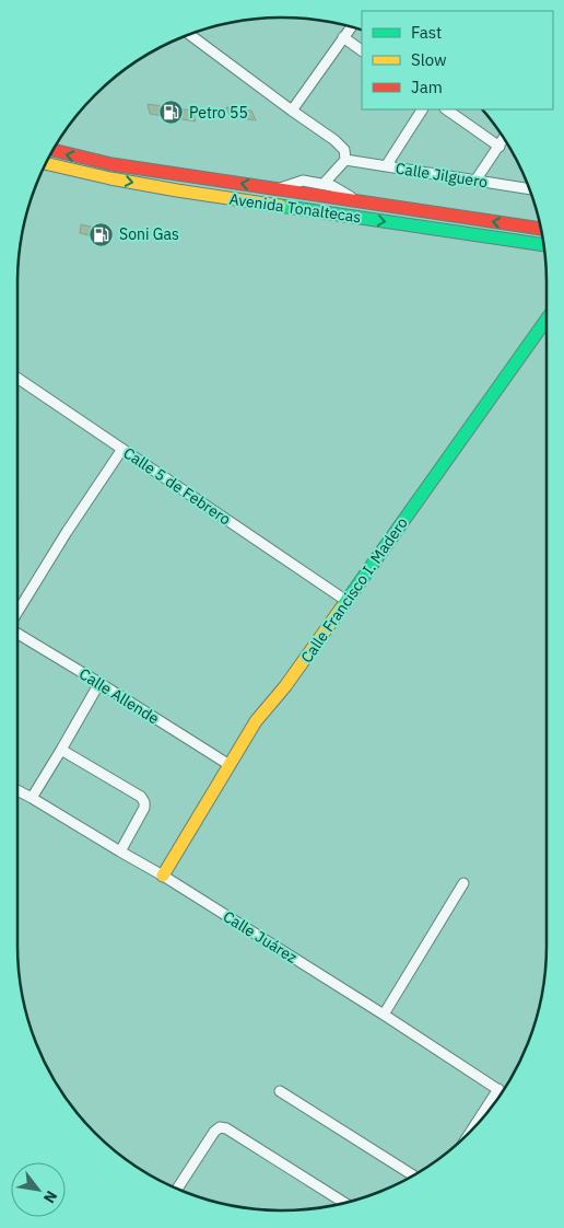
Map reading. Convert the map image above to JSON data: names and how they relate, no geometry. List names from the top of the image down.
{
  "streets": {
    "main road": ["Avenida Tonaltecas", "Calle Francisco I. Madero"],
    "street": [
      "Calle Jilguero",
      "Calle 5 de Febrero",
      "Calle Allende",
      "Calle Juárez"
    ]
  },
  "crossings": [
    ["Calle 5 de Febrero", "Calle Francisco I. Madero"],
    ["Calle Francisco I. Madero", "Calle Allende"],
    ["Calle Francisco I. Madero", "Calle Juárez"]
  ],
  "places": {
    "fuel station": ["Petro 55", "Soni Gas"]
  },
  "legend": ["Fast", "Slow", "Jam"],
  "north": "bottom right"
}
